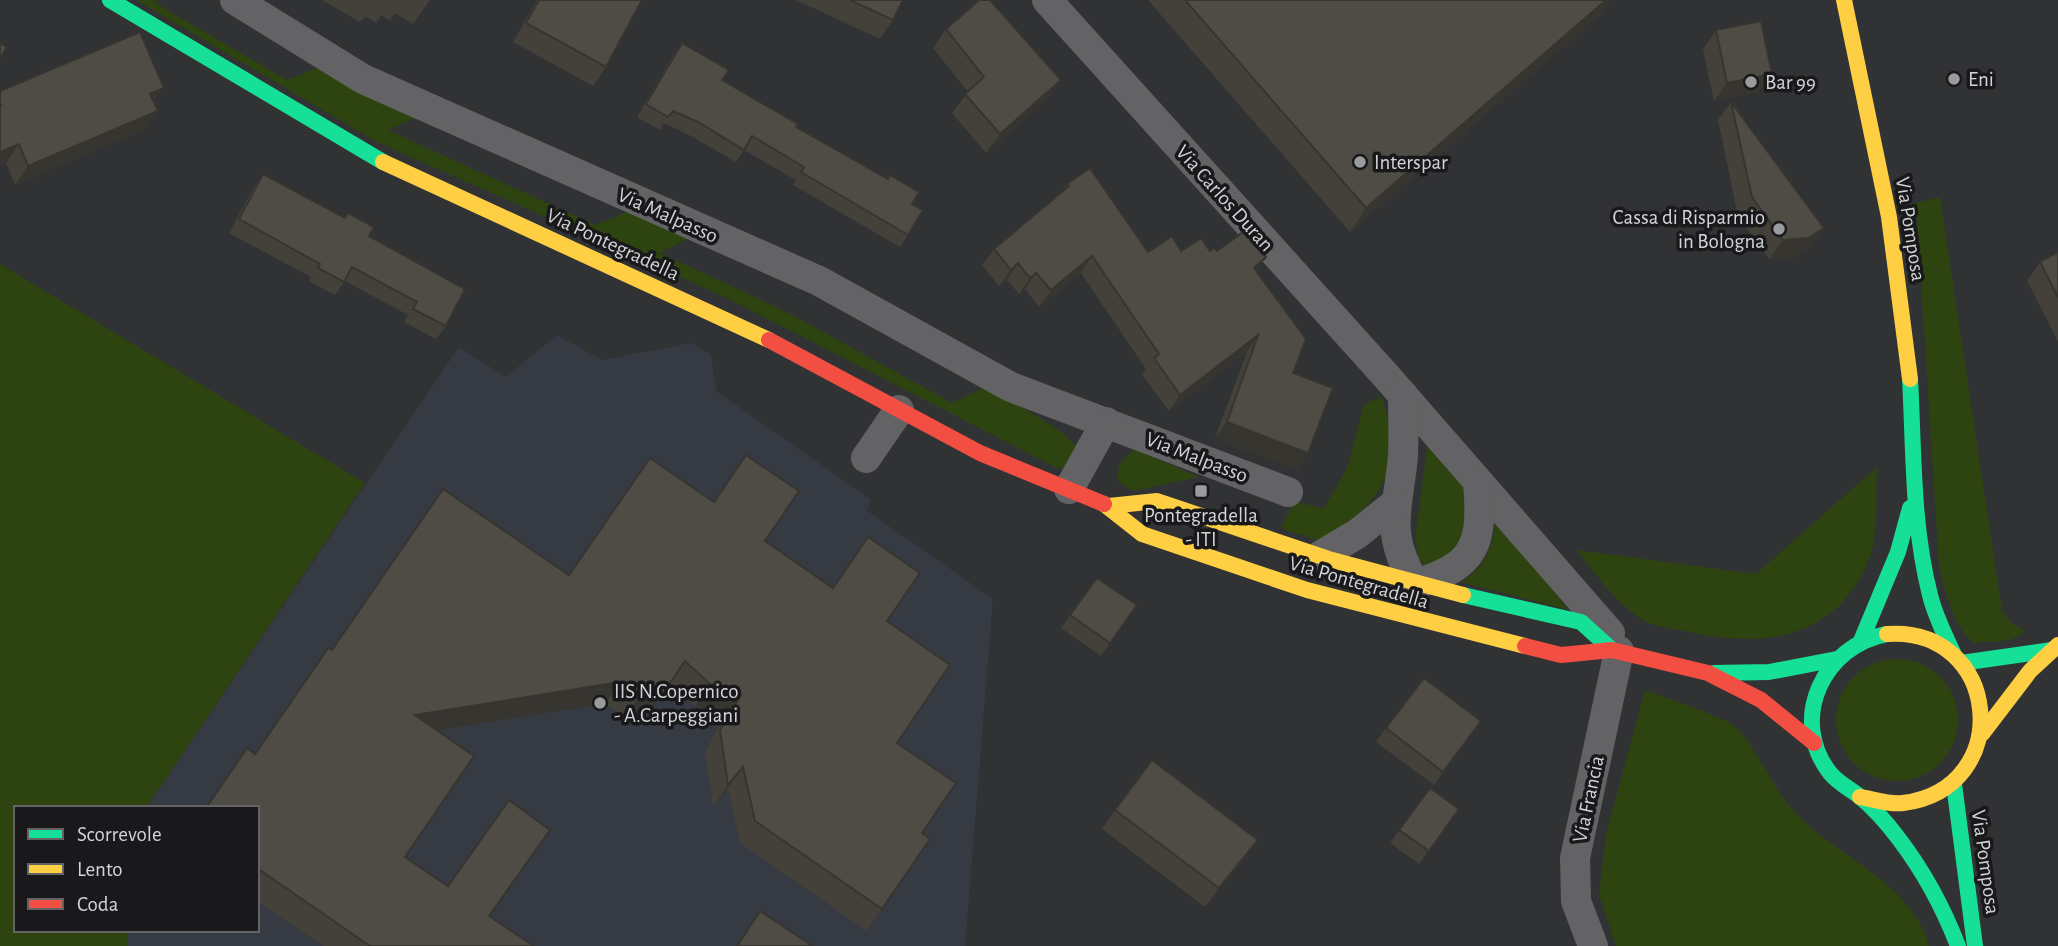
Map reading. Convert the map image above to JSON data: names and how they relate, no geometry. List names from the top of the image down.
{
  "streets": {
    "street": [
      "Via Carlos Duran",
      "Via Malpasso",
      "Via Pomposa",
      "Via Pontegradella",
      "Via Francia"
    ]
  },
  "crossings": [
    ["Via Carlos Duran", "Via Pontegradella"],
    ["Via Carlos Duran", "Via Francia"],
    ["Via Pomposa", "Via Pontegradella"],
    ["Via Pontegradella", "Via Francia"]
  ],
  "places": {
    "other": [
      "Eni",
      "Bar 99",
      "Interspar",
      "Cassa di Risparmio in Bologna",
      "IIS N.Copernico - A.Carpeggiani"
    ],
    "transit": ["Pontegradella - ITI"]
  },
  "legend": ["Scorrevole", "Lento", "Coda"]
}
